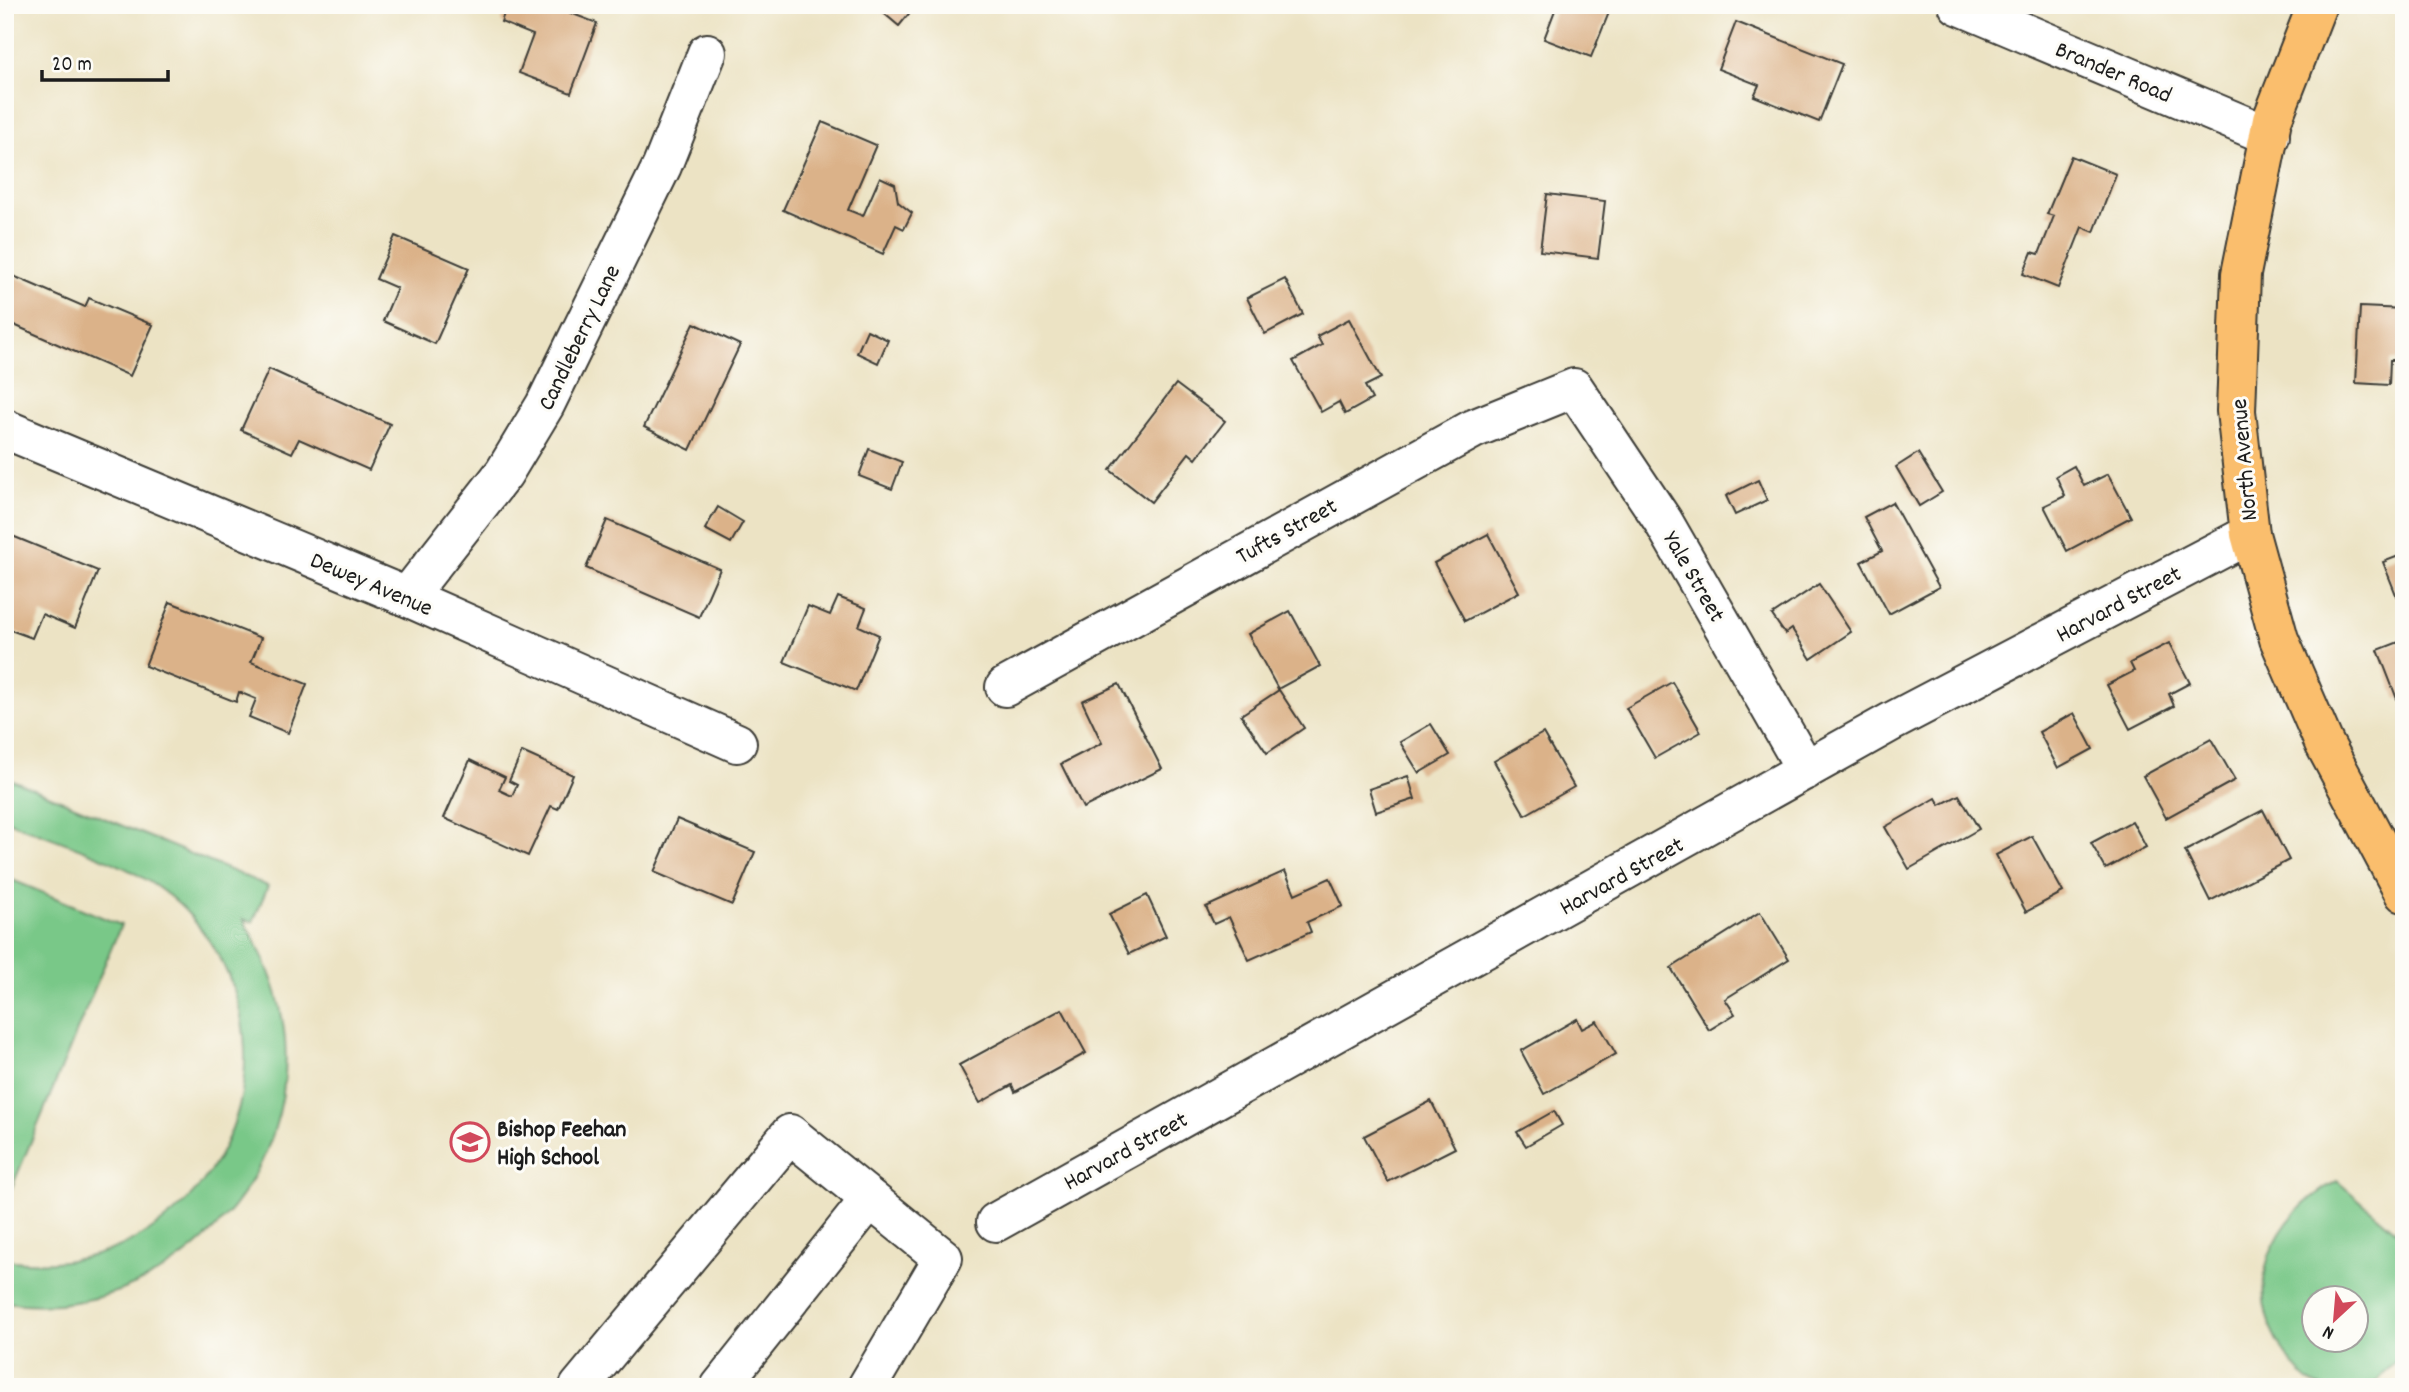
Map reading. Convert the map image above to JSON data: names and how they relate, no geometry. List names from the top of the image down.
{
  "streets": {
    "main road": ["North Avenue"],
    "street": [
      "Brander Road",
      "Candleberry Lane",
      "Tufts Street",
      "Yale Street",
      "Dewey Avenue",
      "Harvard Street"
    ]
  },
  "crossings": [
    ["Brander Road", "North Avenue"],
    ["Candleberry Lane", "Dewey Avenue"],
    ["North Avenue", "Harvard Street"],
    ["Tufts Street", "Yale Street"],
    ["Yale Street", "Harvard Street"]
  ],
  "places": {
    "school or university": ["Bishop Feehan High School"]
  },
  "scale_bar": "20 m",
  "north": "bottom left"
}
